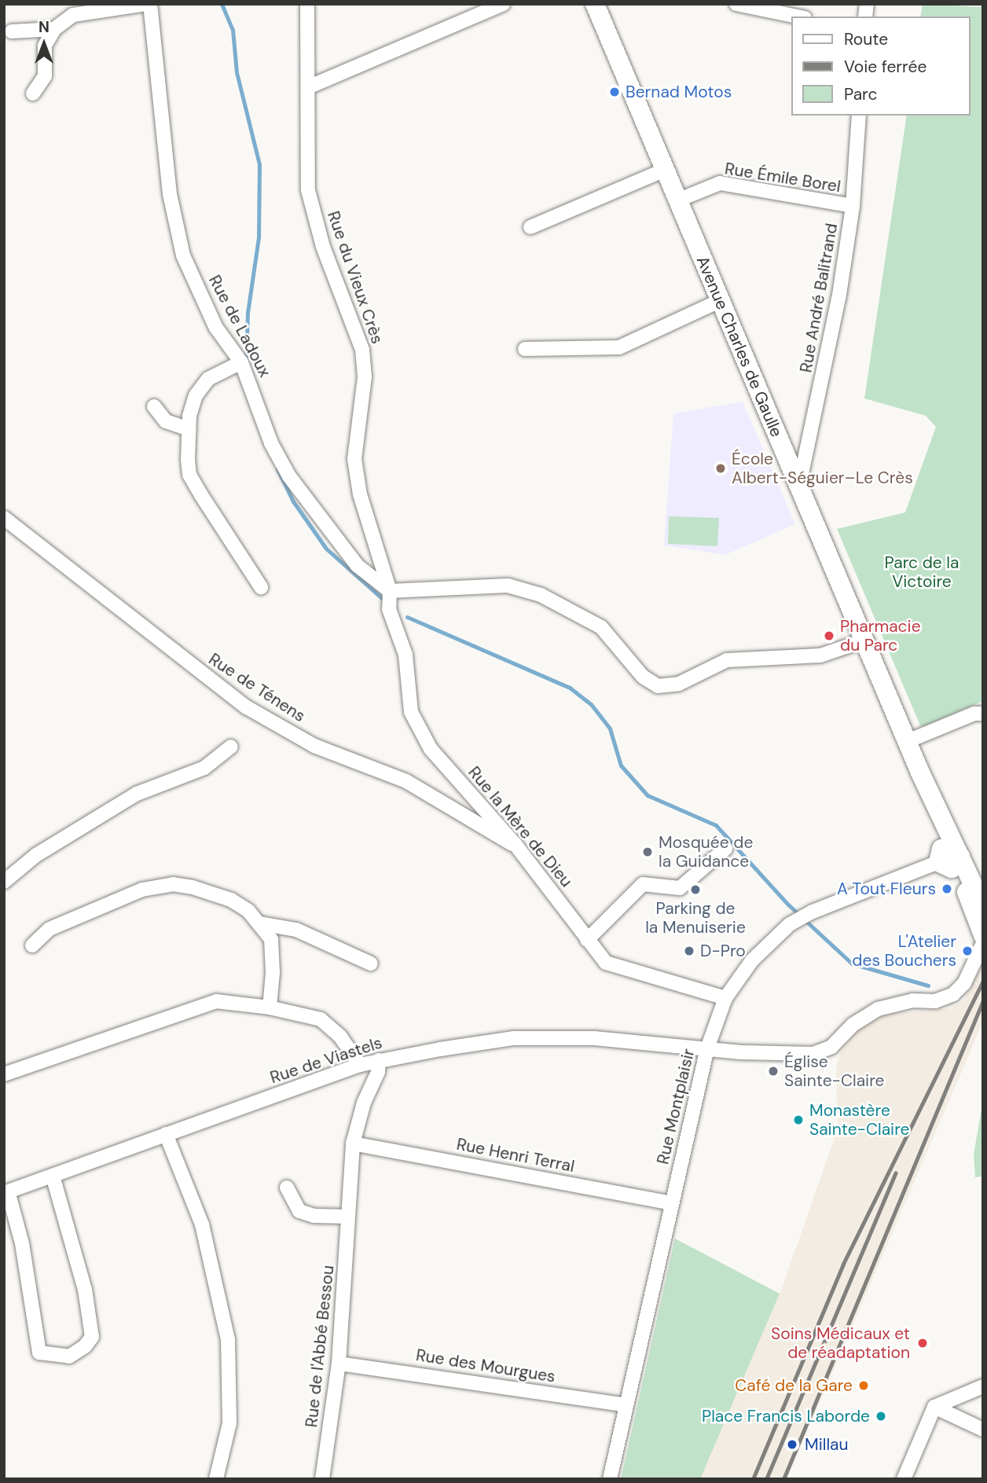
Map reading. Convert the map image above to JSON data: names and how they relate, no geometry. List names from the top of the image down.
{
  "streets": {
    "main road": ["Avenue Charles de Gaulle"],
    "street": [
      "Rue Émile Borel",
      "Rue du Vieux Crès",
      "Rue André Balitrand",
      "Rue de Ladoux",
      "Rue de Ténens",
      "Rue la Mère de Dieu",
      "Rue de Viastels",
      "Rue Montplaisir",
      "Rue Henri Terral",
      "Rue de l'Abbé Bessou",
      "Rue des Mourgues"
    ]
  },
  "crossings": [
    ["Rue Émile Borel", "Rue André Balitrand"],
    ["Rue Émile Borel", "Avenue Charles de Gaulle"],
    ["Rue du Vieux Crès", "Rue de Ladoux"],
    ["Rue du Vieux Crès", "Rue la Mère de Dieu"],
    ["Rue André Balitrand", "Avenue Charles de Gaulle"],
    ["Rue de Ladoux", "Rue la Mère de Dieu"],
    ["Avenue Charles de Gaulle", "Rue Montplaisir"],
    ["Rue de Ténens", "Rue la Mère de Dieu"],
    ["Rue la Mère de Dieu", "Rue Montplaisir"],
    ["Rue de Viastels", "Rue Montplaisir"],
    ["Rue de Viastels", "Rue de l'Abbé Bessou"],
    ["Rue Montplaisir", "Rue Henri Terral"],
    ["Rue Montplaisir", "Rue des Mourgues"],
    ["Rue Henri Terral", "Rue de l'Abbé Bessou"],
    ["Rue de l'Abbé Bessou", "Rue des Mourgues"]
  ],
  "parks": ["Parc de la Victoire"],
  "places": [
    "Bernad Motos",
    "École Albert-Séguier–Le Crès",
    "Pharmacie du Parc",
    "Mosquée de la Guidance",
    "A Tout Fleurs",
    "Parking de la Menuiserie",
    "D-Pro",
    "L'Atelier des Bouchers",
    "Église Sainte-Claire",
    "Monastère Sainte-Claire",
    "Soins Médicaux et de réadaptation",
    "Café de la Gare",
    "Place Francis Laborde",
    "Millau"
  ],
  "legend": ["Route", "Voie ferrée", "Parc"],
  "north": "top"
}
